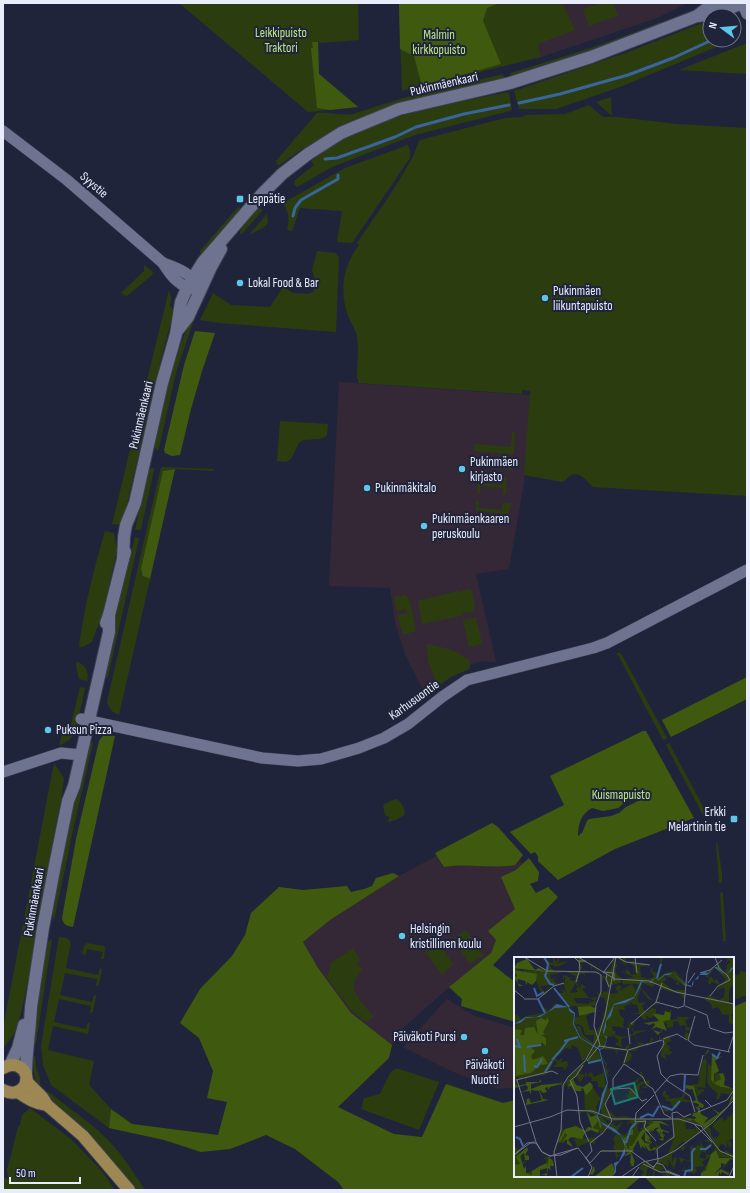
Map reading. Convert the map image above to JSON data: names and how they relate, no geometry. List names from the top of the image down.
{
  "streets": {
    "main road": ["Pukinmäenkaari"],
    "street": ["Syystie", "Karhusuontie"]
  },
  "crossings": [
    ["Pukinmäenkaari", "Syystie"],
    ["Pukinmäenkaari", "Karhusuontie"]
  ],
  "parks": ["Leikkipuisto Traktori", "Malmin kirkkopuisto", "Kuismapuisto"],
  "places": {
    "transit": ["Leppätie", "Erkki Melartinin tie"],
    "other": [
      "Lokal Food & Bar",
      "Pukinmäen liikuntapuisto",
      "Pukinmäen kirjasto",
      "Pukinmäkitalo",
      "Pukinmäenkaaren peruskoulu",
      "Puksun Pizza",
      "Helsingin kristillinen koulu",
      "Päiväkoti Pursi",
      "Päiväkoti Nuotti"
    ]
  },
  "scale_bar": "50 m",
  "north": "left"
}
